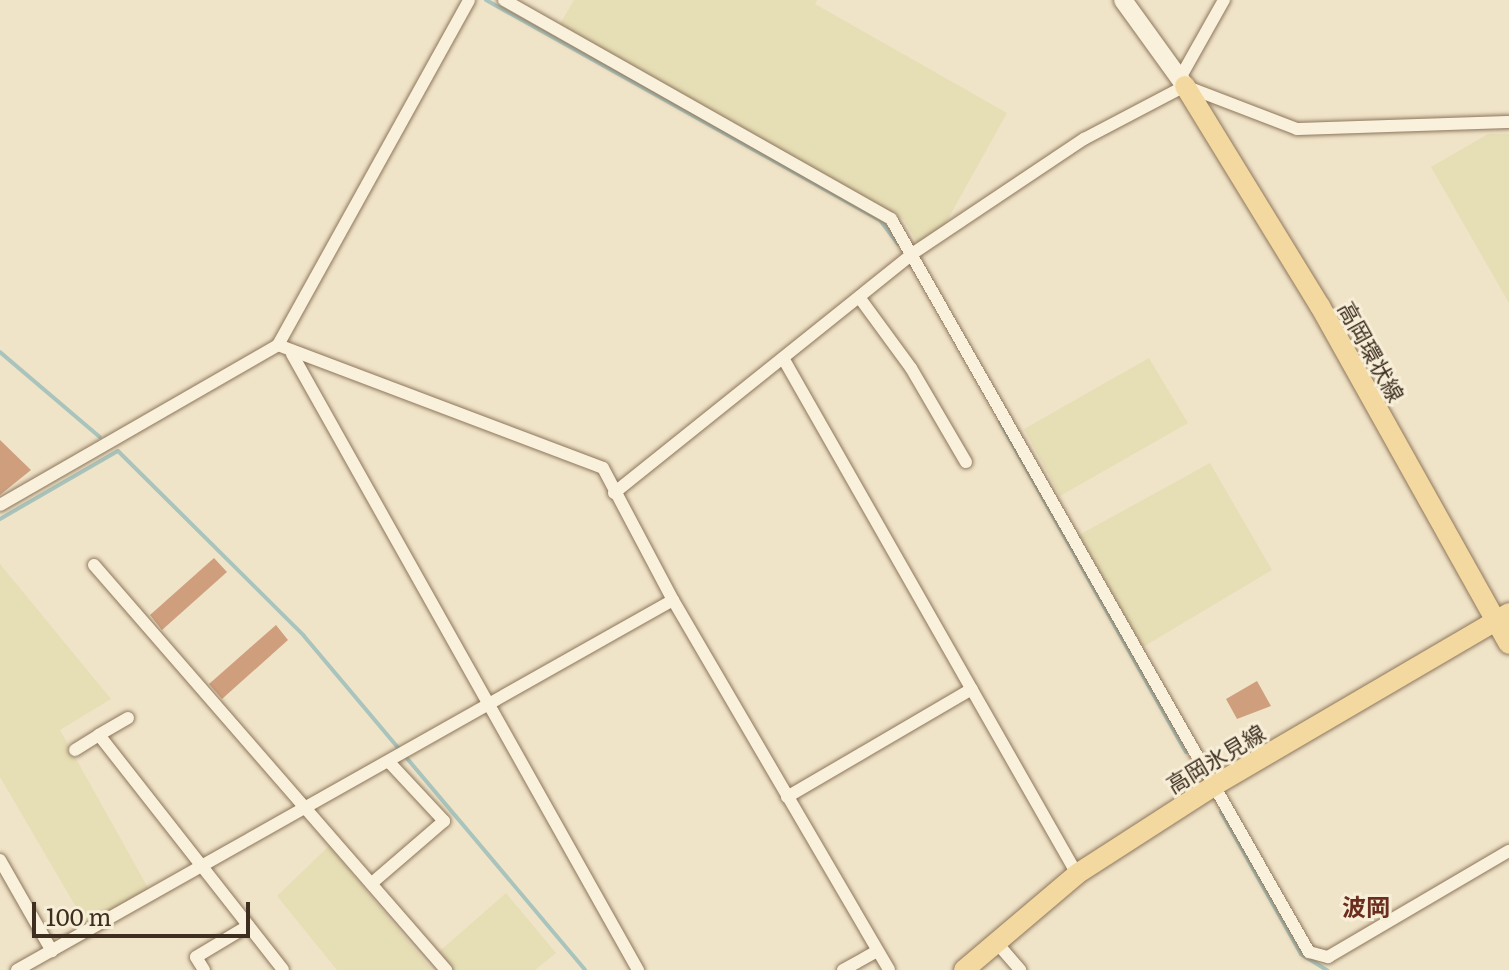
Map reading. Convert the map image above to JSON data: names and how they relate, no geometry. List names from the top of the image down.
{
  "streets": {
    "main road": ["高岡環状線", "高岡氷見線"]
  },
  "crossings": [
    ["高岡環状線", "高岡氷見線"]
  ],
  "districts": ["波岡"],
  "scale_bar": "100 m"
}
